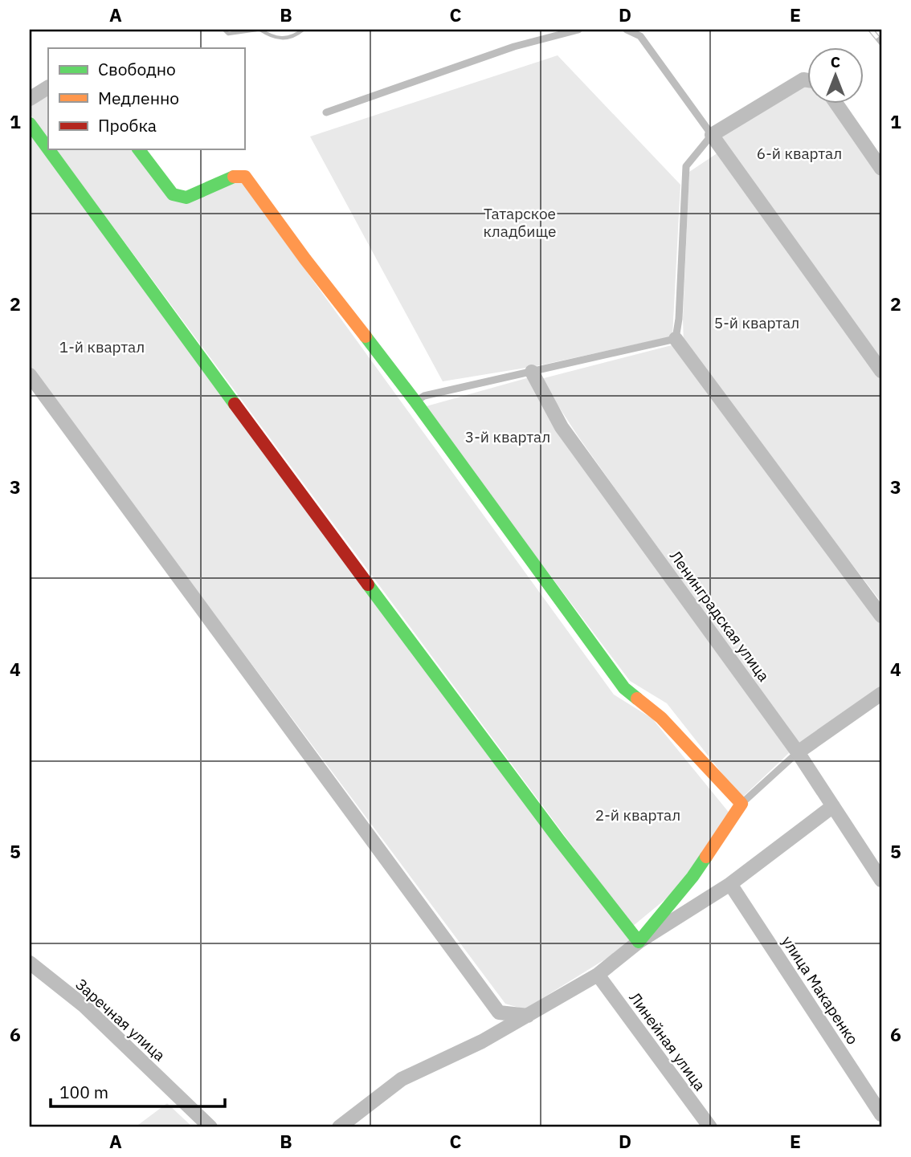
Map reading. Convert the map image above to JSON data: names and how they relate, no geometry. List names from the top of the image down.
{
  "streets": {
    "street": [
      "Ленинградская улица",
      "улица Макаренко",
      "Заречная улица",
      "Линейная улица"
    ]
  },
  "parks": [
    "6-й квартал",
    "Татарское кладбище",
    "5-й квартал",
    "1-й квартал",
    "3-й квартал",
    "2-й квартал"
  ],
  "legend": ["Свободно", "Медленно", "Пробка"],
  "scale_bar": "100 m",
  "north": "top",
  "grid": {
    "columns": [
      "A",
      "B",
      "C",
      "D",
      "E"
    ],
    "rows": [
      "1",
      "2",
      "3",
      "4",
      "5",
      "6"
    ]
  }
}
